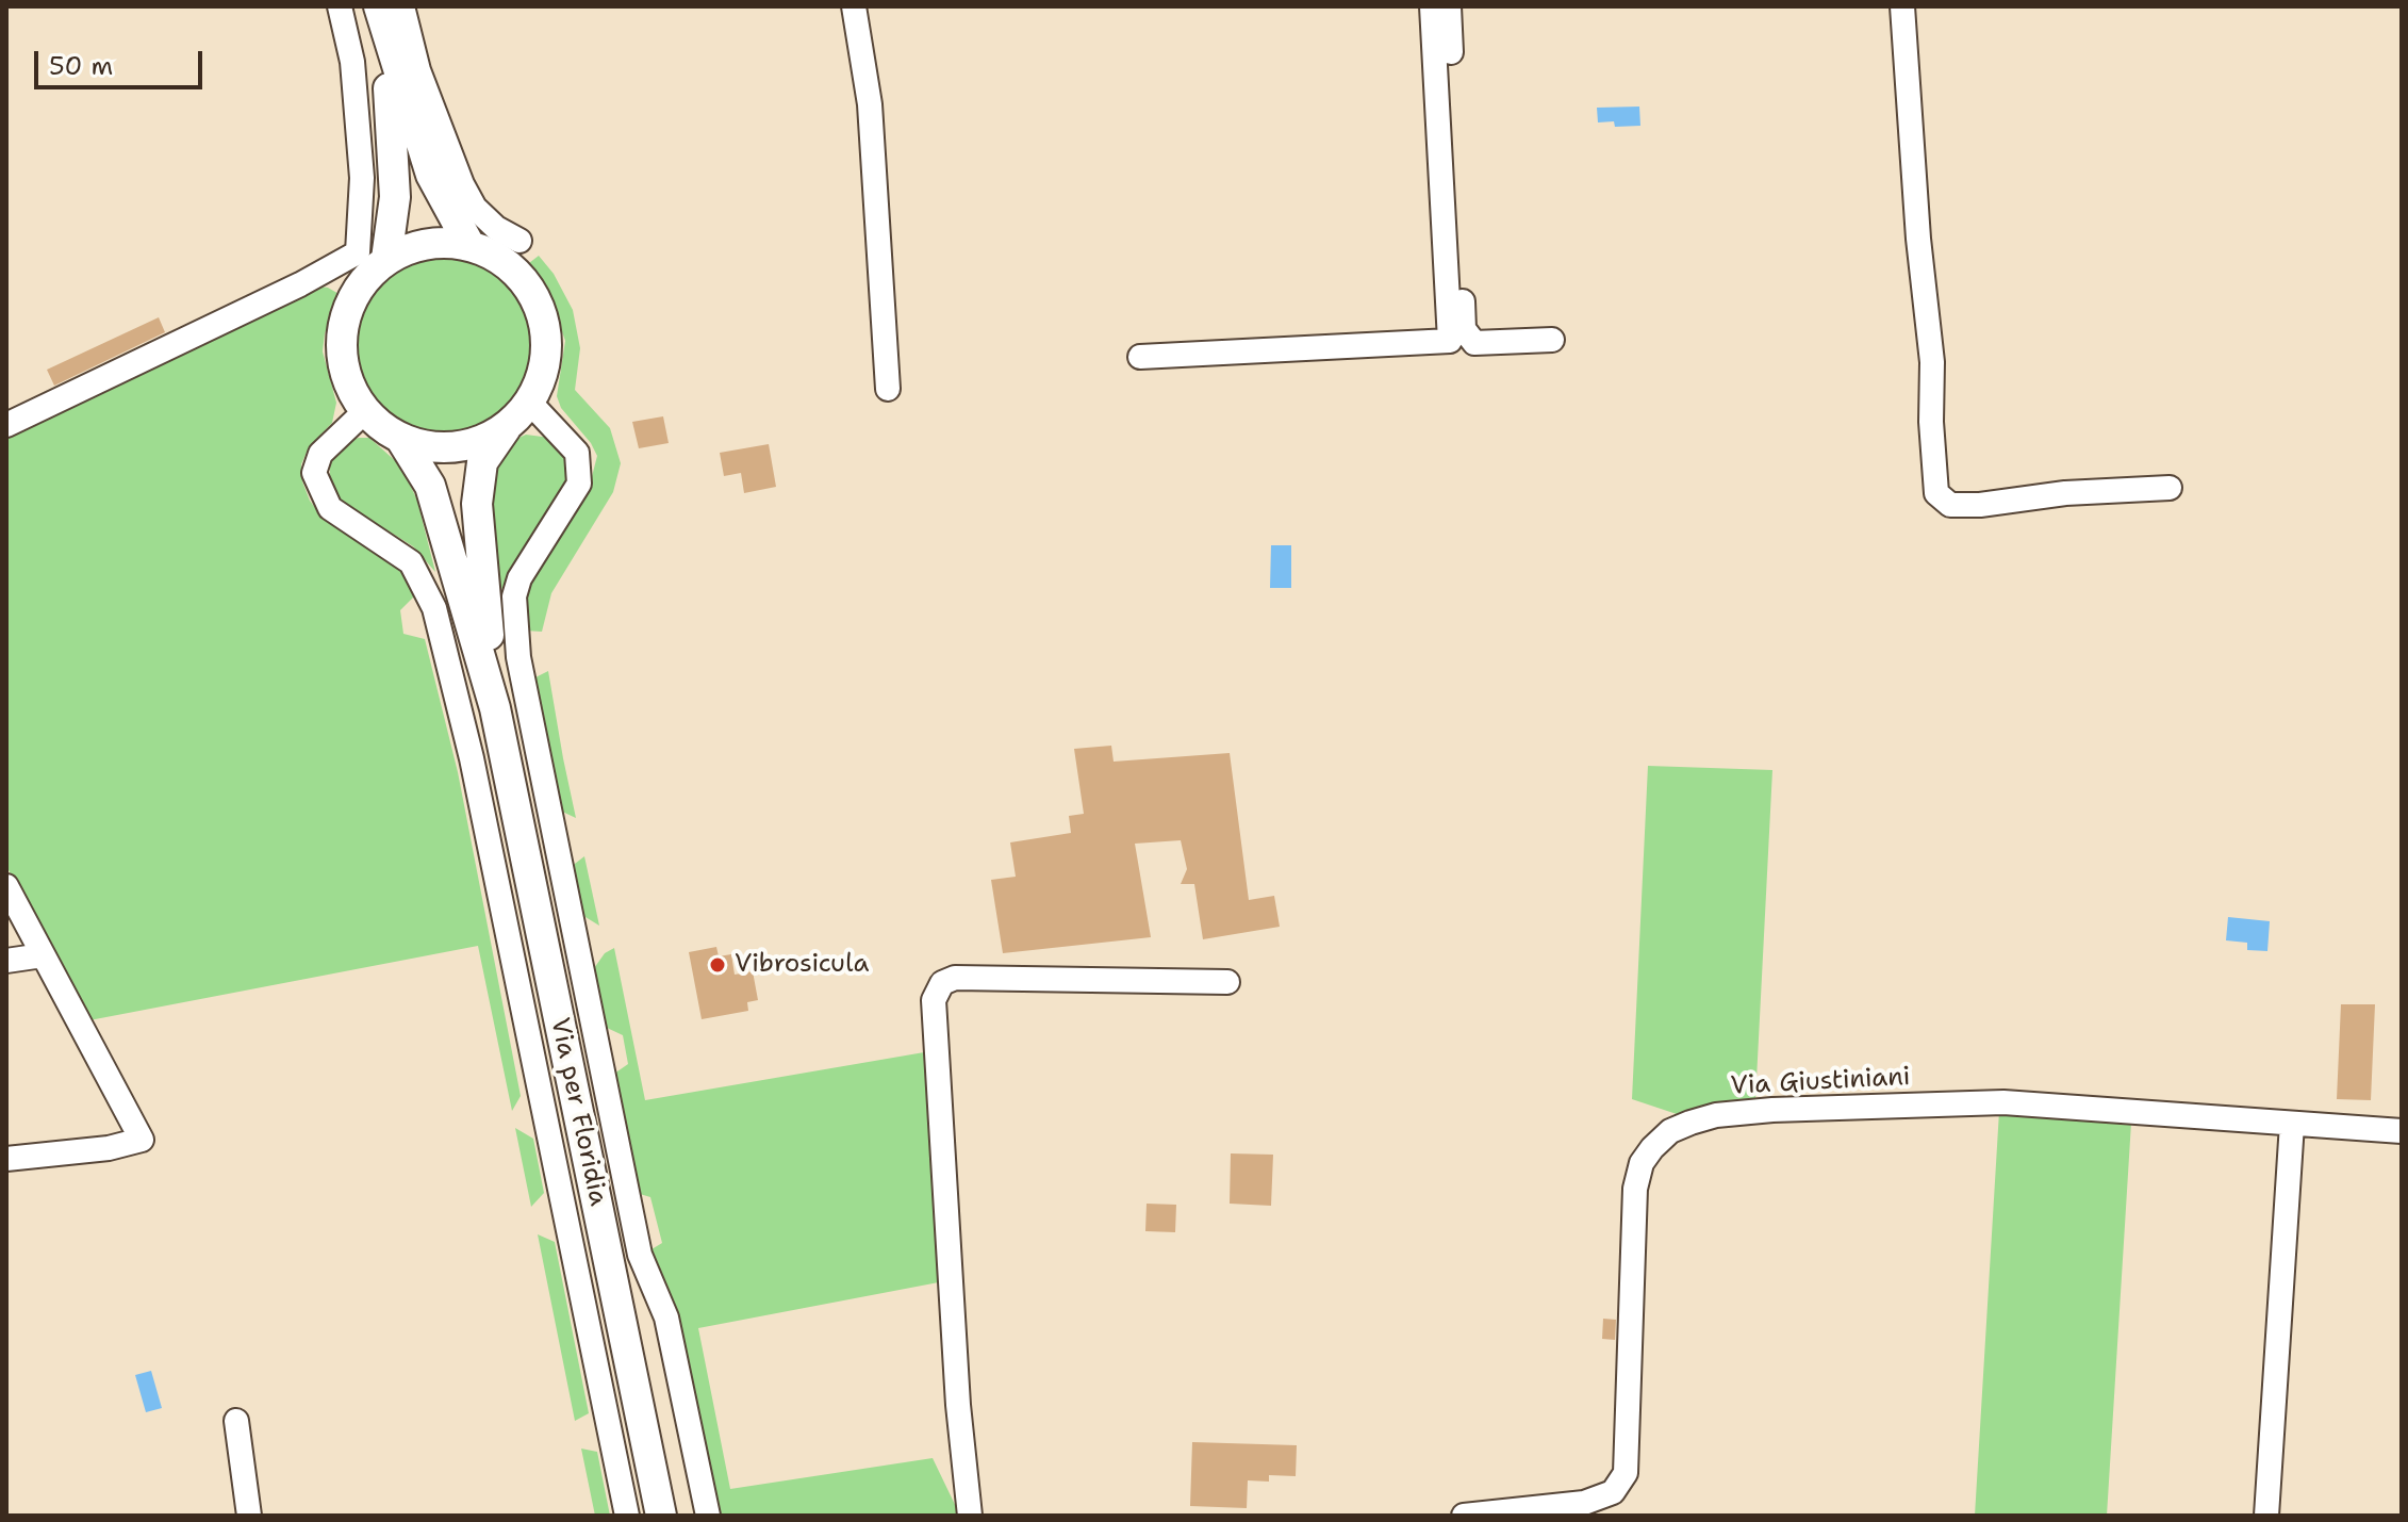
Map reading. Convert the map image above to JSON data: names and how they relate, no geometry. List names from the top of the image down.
{
  "streets": {
    "main road": ["Via per Floridia"],
    "street": ["Via Giustiniani"]
  },
  "places": ["Vibrosicula"],
  "scale_bar": "50 m"
}
